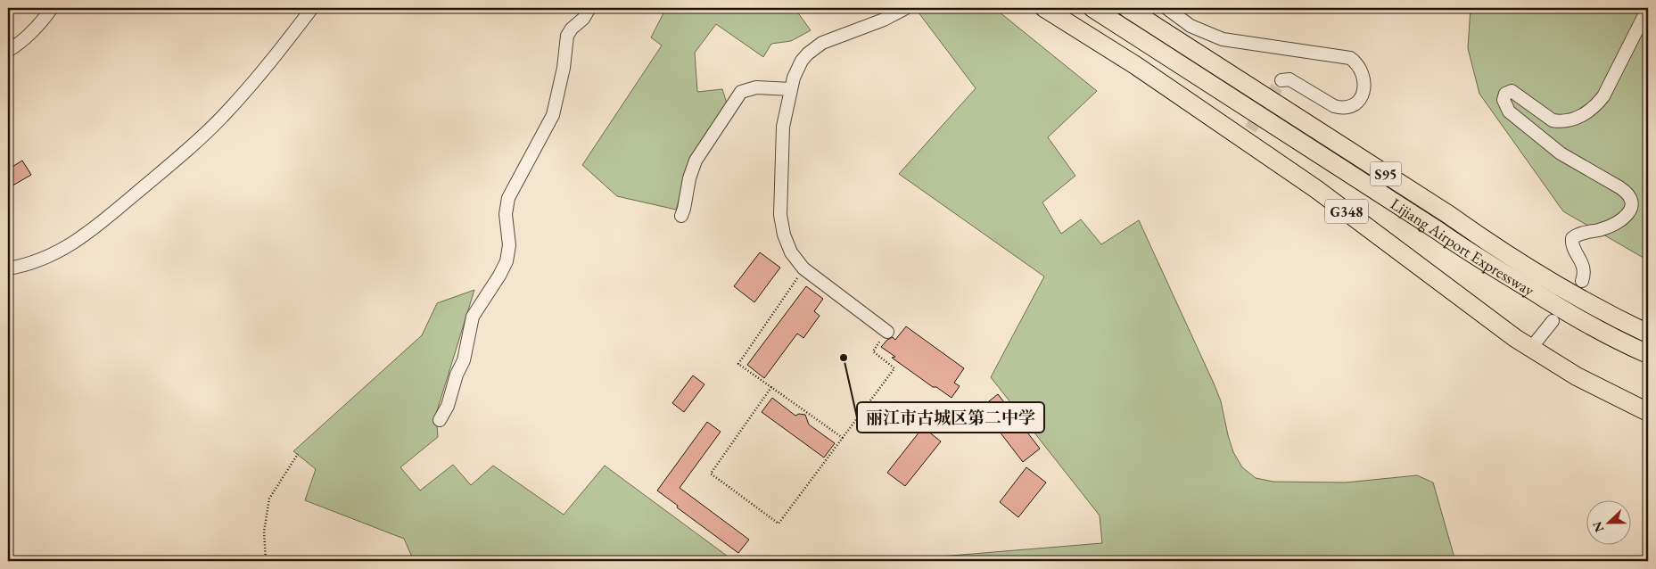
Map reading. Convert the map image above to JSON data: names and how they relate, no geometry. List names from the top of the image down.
{
  "streets": {
    "highway": ["S95", "G348", "Lijiang Airport Expressway"]
  },
  "places": ["丽江市古城区第二中学"],
  "north": "left"
}
